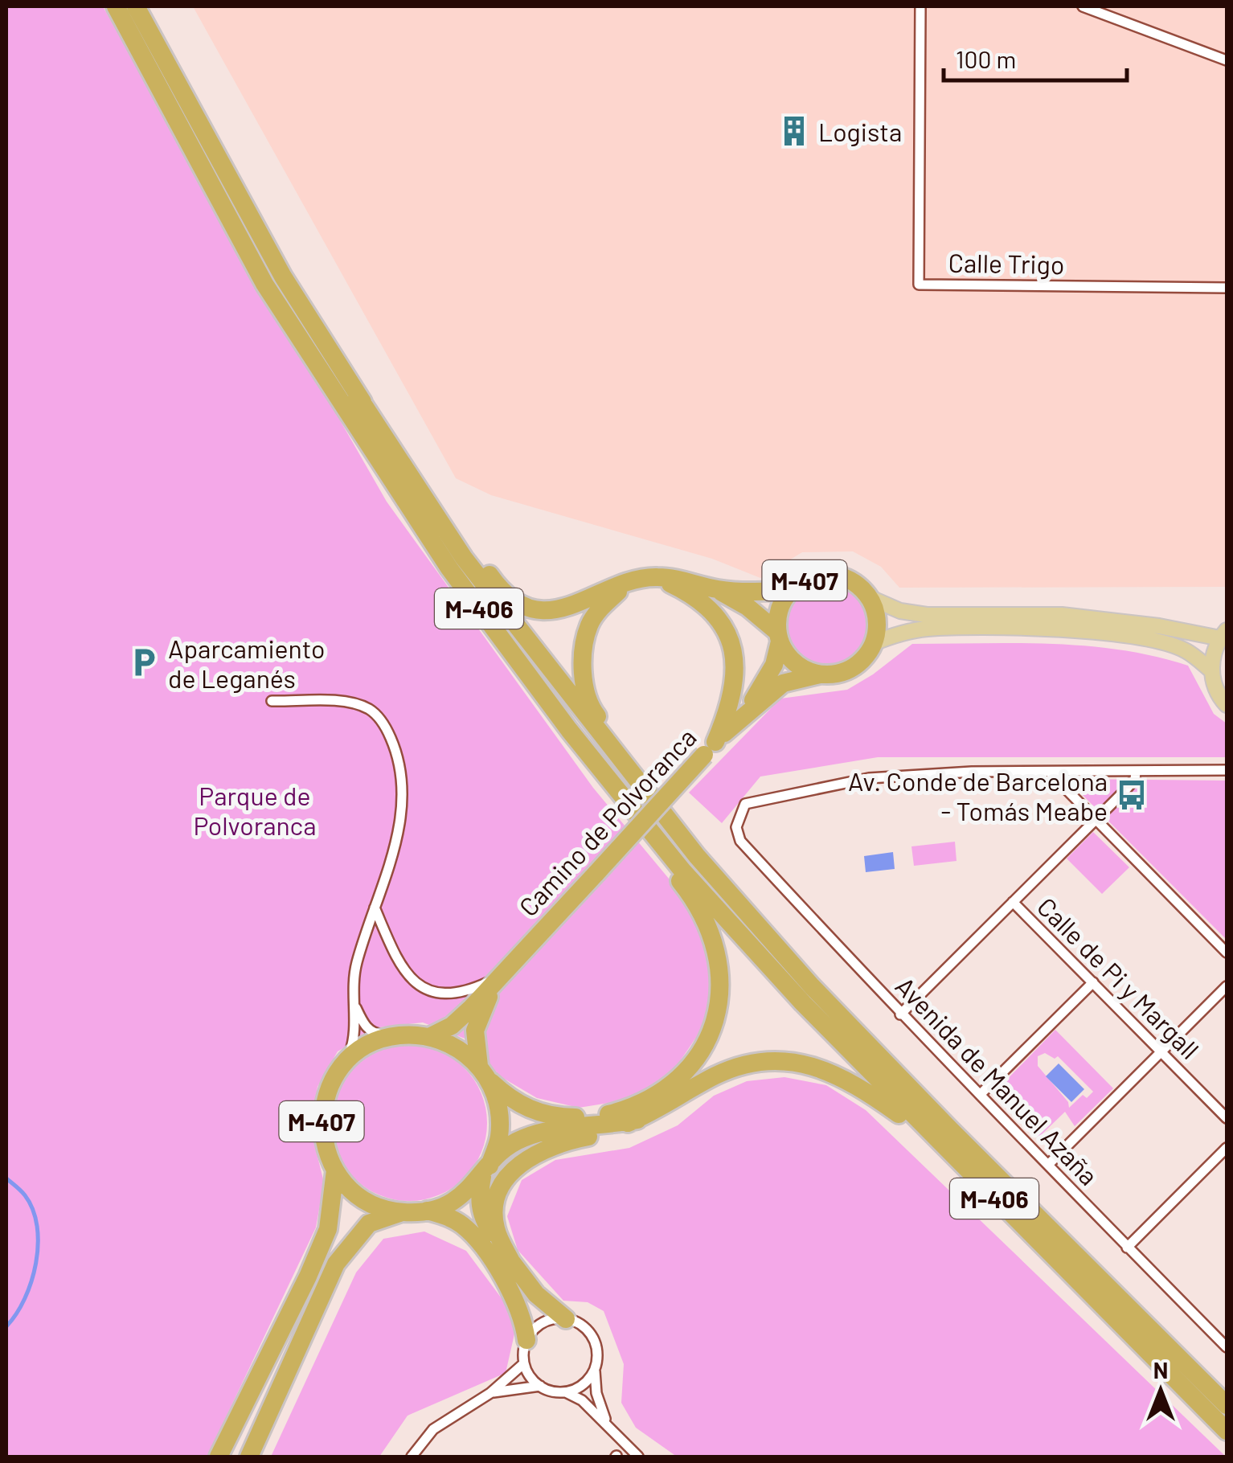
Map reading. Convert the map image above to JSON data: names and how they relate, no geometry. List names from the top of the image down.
{
  "streets": {
    "highway": ["M-407", "M-406", "Camino de Polvoranca"],
    "street": ["Calle Trigo", "Calle de Pi y Margall", "Avenida de Manuel Azaña"]
  },
  "crossings": [
    ["M-407", "M-406"],
    ["M-407", "Camino de Polvoranca"],
    ["M-406", "Camino de Polvoranca"]
  ],
  "parks": ["Parque de Polvoranca"],
  "places": {
    "building": ["Logista"],
    "parking": ["Aparcamiento de Leganés"],
    "bus stop": ["Av. Conde de Barcelona - Tomás Meabe"]
  },
  "scale_bar": "100 m",
  "north": "top"
}
